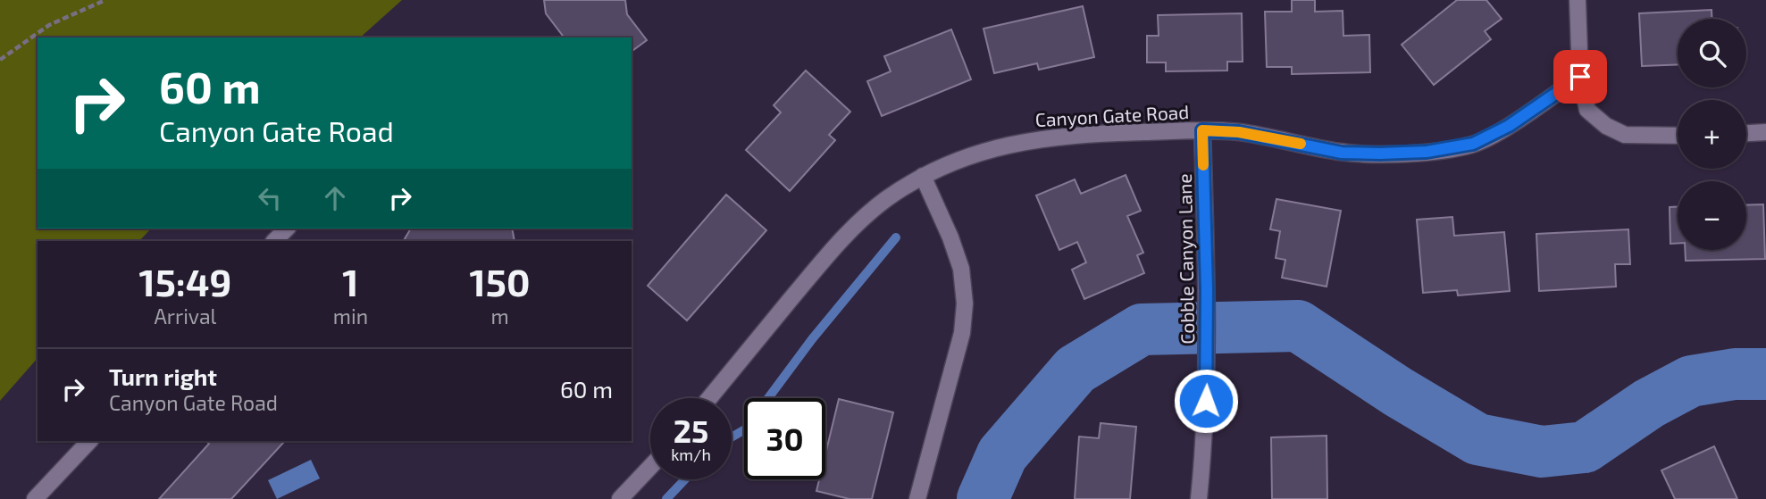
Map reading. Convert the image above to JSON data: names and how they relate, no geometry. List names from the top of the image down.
{
  "streets": {
    "street": ["Canyon Gate Road", "Cobble Canyon Lane"]
  },
  "crossings": [
    ["Canyon Gate Road", "Cobble Canyon Lane"]
  ],
  "page": {
    "map_buttons": ["+", "−"],
    "turn": ["60 m", "Canyon Gate Road"],
    "eta": [
      "15:49",
      "Arrival",
      "1",
      "min",
      "150",
      "m"
    ],
    "list": [
      {
        "name": "Turn right",
        "note": "Canyon Gate Road",
        "value": "60 m"
      }
    ],
    "speed": "25 km/h",
    "limit": "30"
  }
}
